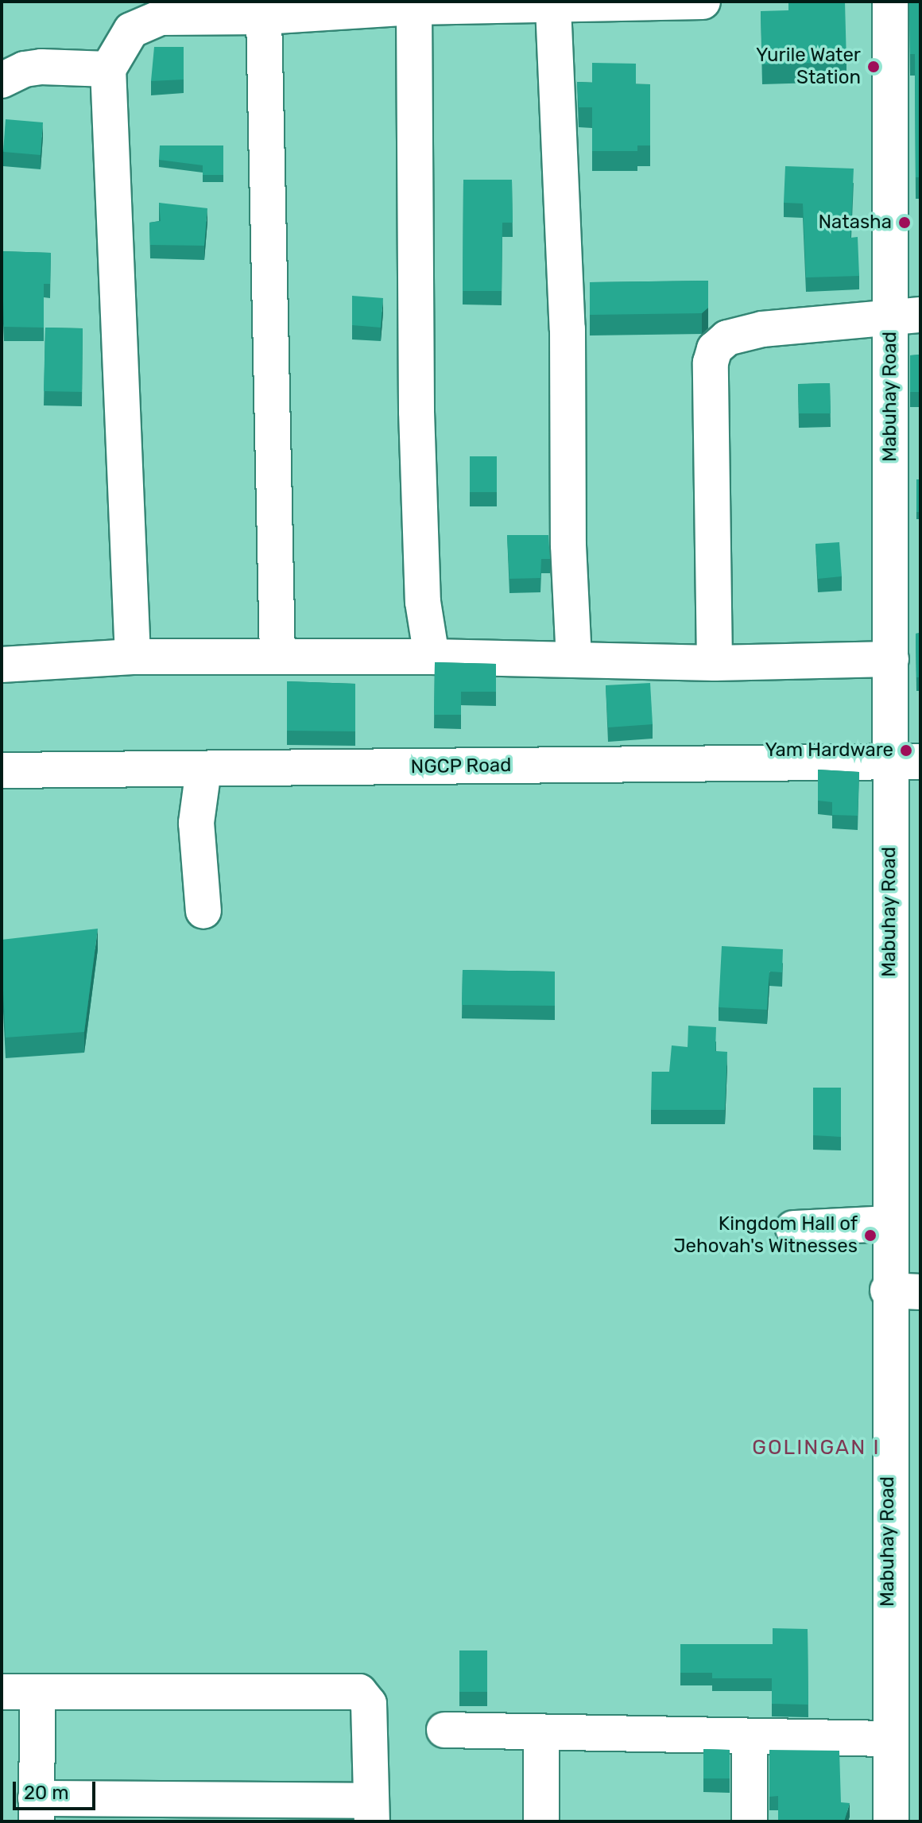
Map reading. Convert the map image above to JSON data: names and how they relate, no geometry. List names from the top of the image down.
{
  "streets": {
    "street": ["Mabuhay Road", "NGCP Road"]
  },
  "crossings": [
    ["Mabuhay Road", "NGCP Road"]
  ],
  "districts": ["GOLINGAN I"],
  "places": [
    "Yurile Water Station",
    "Natasha",
    "Yam Hardware",
    "Kingdom Hall of Jehovah's Witnesses"
  ],
  "scale_bar": "20 m"
}
